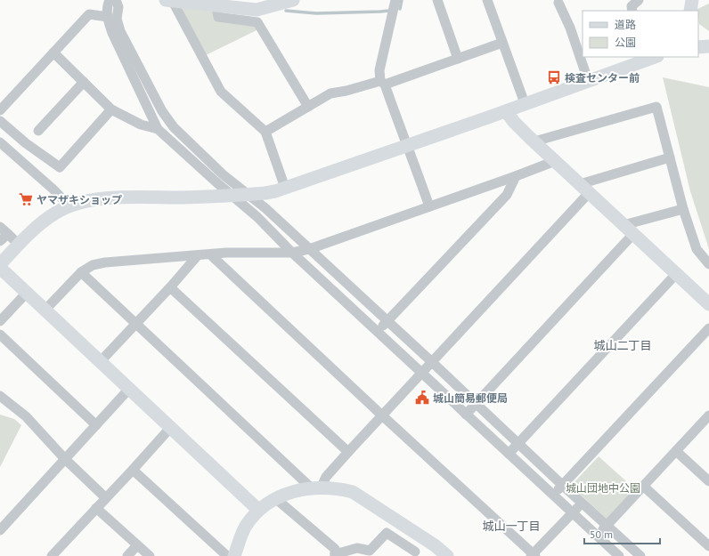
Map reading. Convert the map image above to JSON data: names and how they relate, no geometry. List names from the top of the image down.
{
  "districts": ["城山二丁目", "城山一丁目"],
  "parks": ["城山団地中公園"],
  "places": {
    "bus stop": ["検査センター前"],
    "supermarket": ["ヤマザキショップ"],
    "public building": ["城山簡易郵便局"]
  },
  "legend": ["道路", "公園"],
  "scale_bar": "50 m"
}
